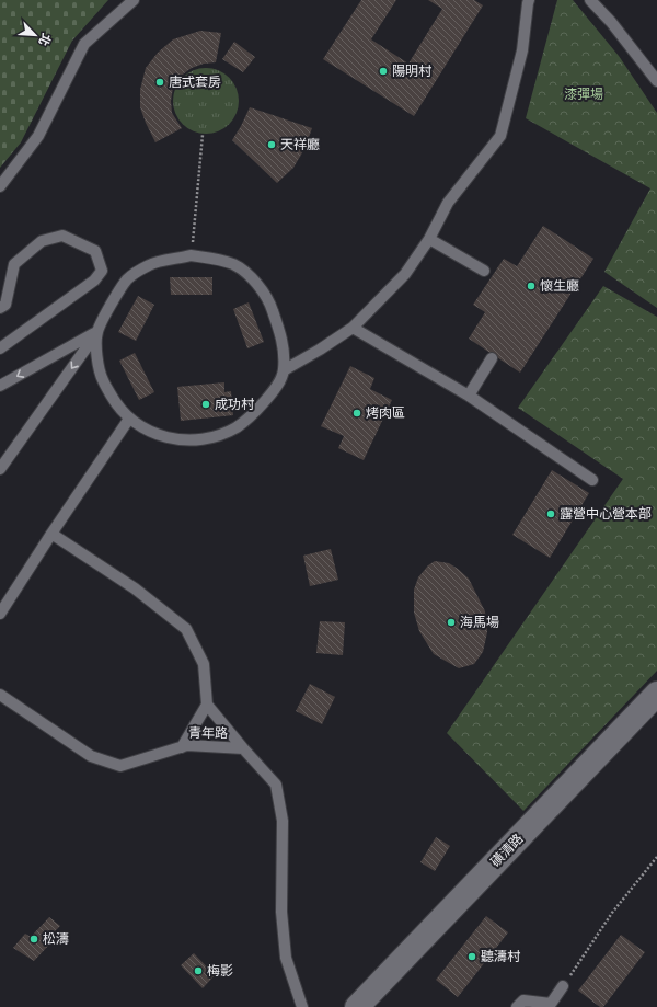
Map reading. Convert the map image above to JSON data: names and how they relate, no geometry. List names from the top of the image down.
{
  "streets": {
    "street": ["磺清路"],
    "lane": ["青年路"]
  },
  "parks": ["漆彈場"],
  "places": [
    "陽明村",
    "唐式套房",
    "天祥廳",
    "懷生廳",
    "成功村",
    "烤肉區",
    "露營中心營本部",
    "海馬場",
    "松濤",
    "聽濤村",
    "梅影"
  ],
  "north": "bottom right"
}
